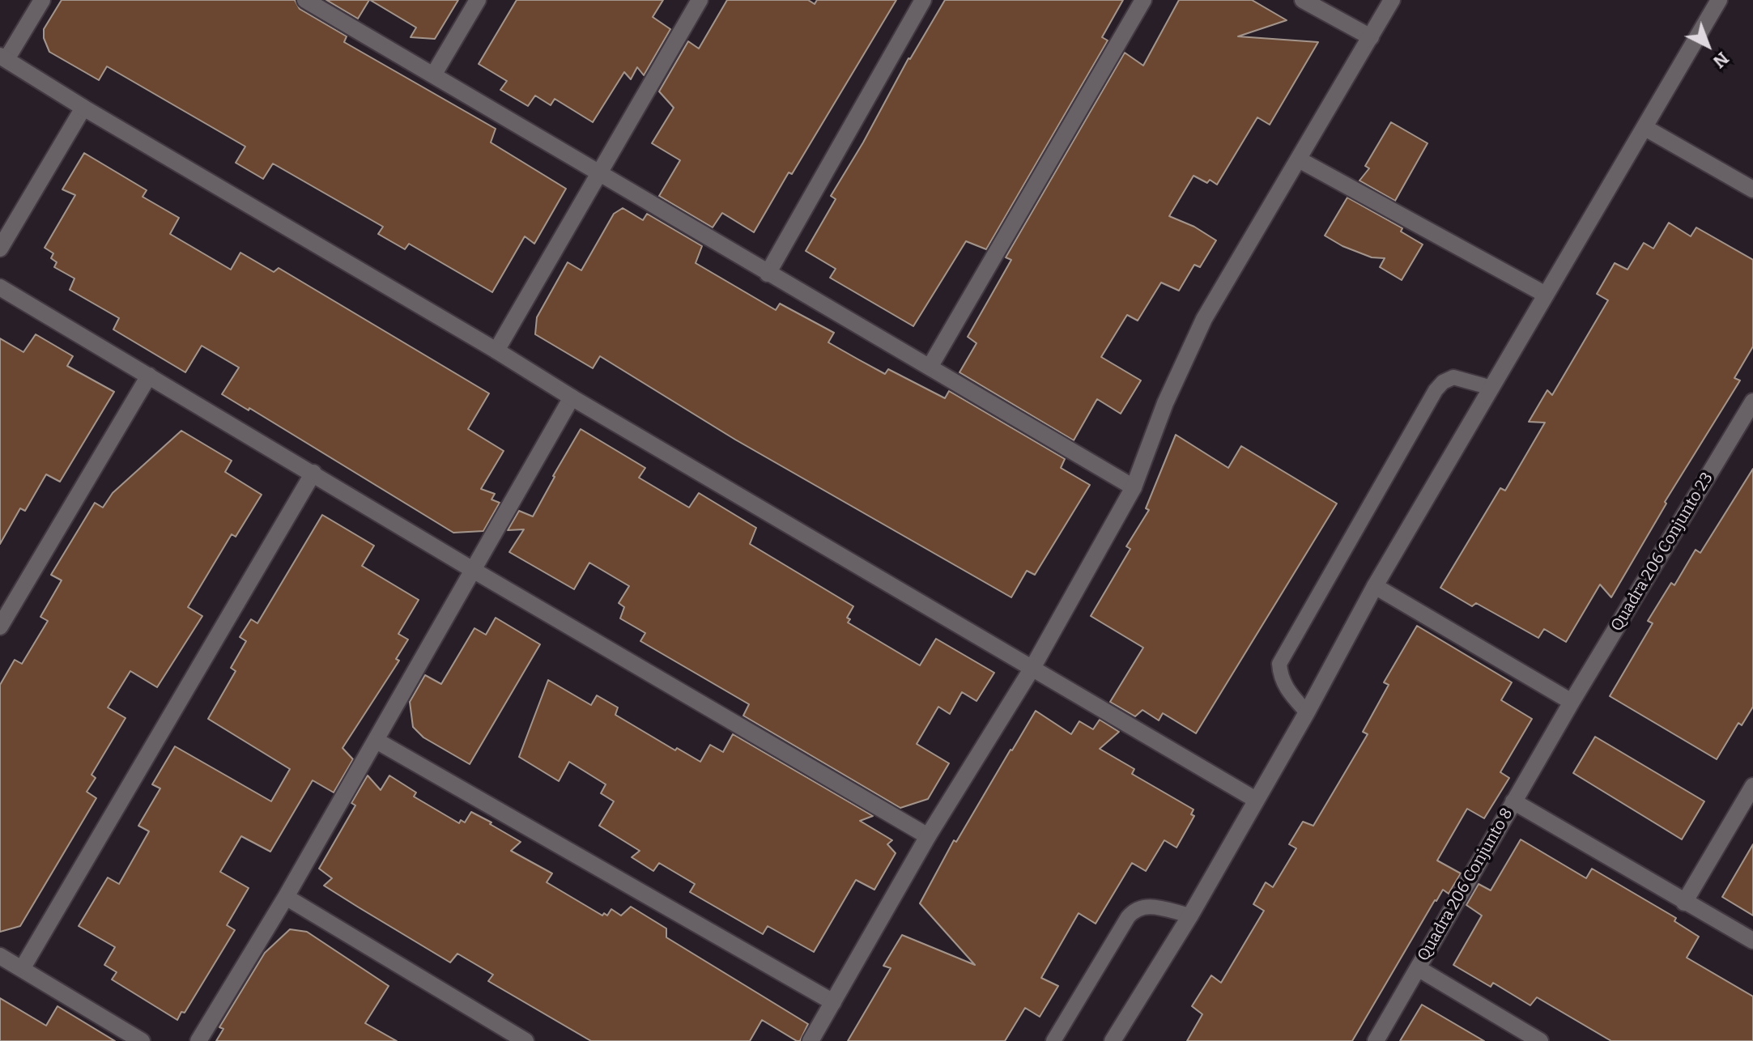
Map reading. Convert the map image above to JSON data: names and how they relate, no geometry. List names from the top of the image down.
{
  "streets": {
    "street": ["Quadra 206 Conjunto 23", "Quadra 206 Conjunto 8"]
  },
  "crossings": [
    ["Quadra 206 Conjunto 23", "Quadra 206 Conjunto 8"]
  ],
  "north": "bottom right"
}
